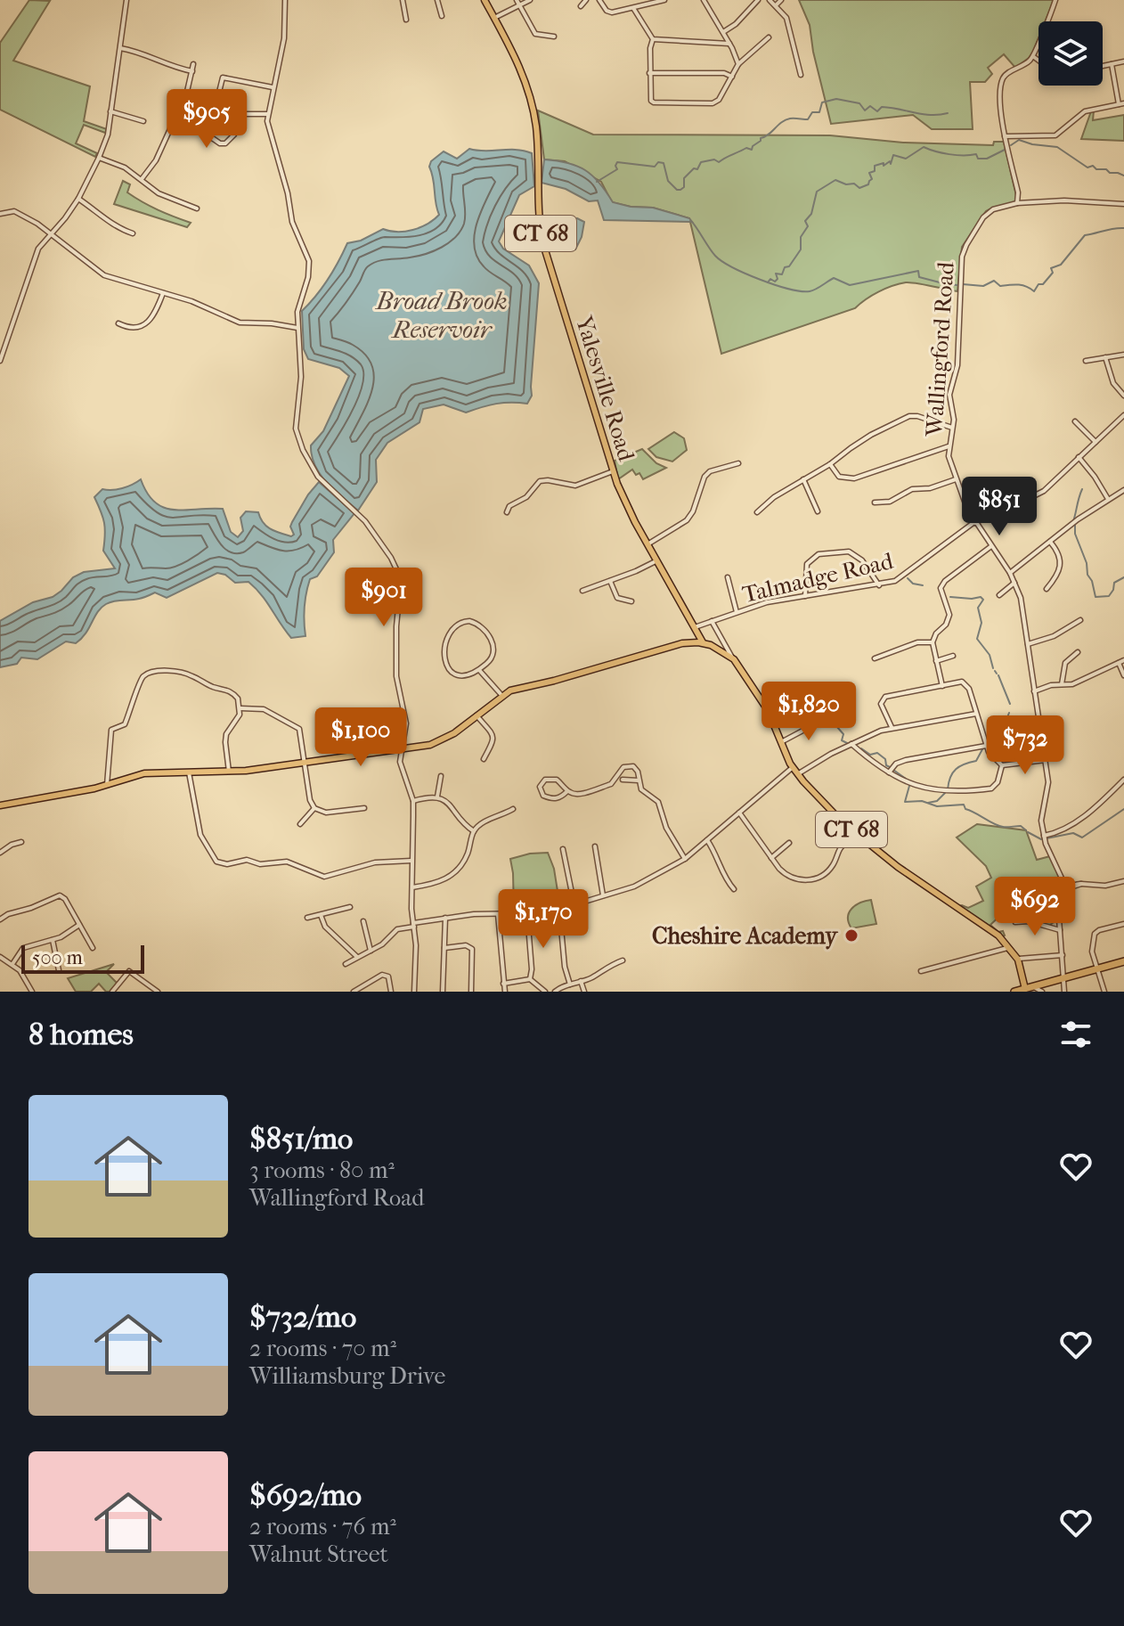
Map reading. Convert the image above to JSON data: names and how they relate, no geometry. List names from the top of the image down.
{
  "streets": {
    "main road": ["CT 68", "Yalesville Road"],
    "street": ["Wallingford Road", "Talmadge Road"]
  },
  "crossings": [
    ["CT 68", "Yalesville Road"],
    ["Wallingford Road", "Talmadge Road"],
    ["Yalesville Road", "Talmadge Road"]
  ],
  "water": ["Broad Brook Reservoir"],
  "places": ["Cheshire Academy"],
  "scale_bar": "500 m",
  "page": {
    "price": [
      "$905",
      "$851",
      "$901",
      "$1,820",
      "$1,100",
      "$732",
      "$692",
      "$1,170"
    ],
    "scale": "500 m",
    "heading": "8 homes",
    "list": [
      {
        "name": "$851/mo",
        "note": "3 rooms · 80 m² · Wallingford Road"
      },
      {
        "name": "$732/mo",
        "note": "2 rooms · 70 m² · Williamsburg Drive"
      },
      {
        "name": "$692/mo",
        "note": "2 rooms · 76 m² · Walnut Street"
      }
    ]
  }
}
